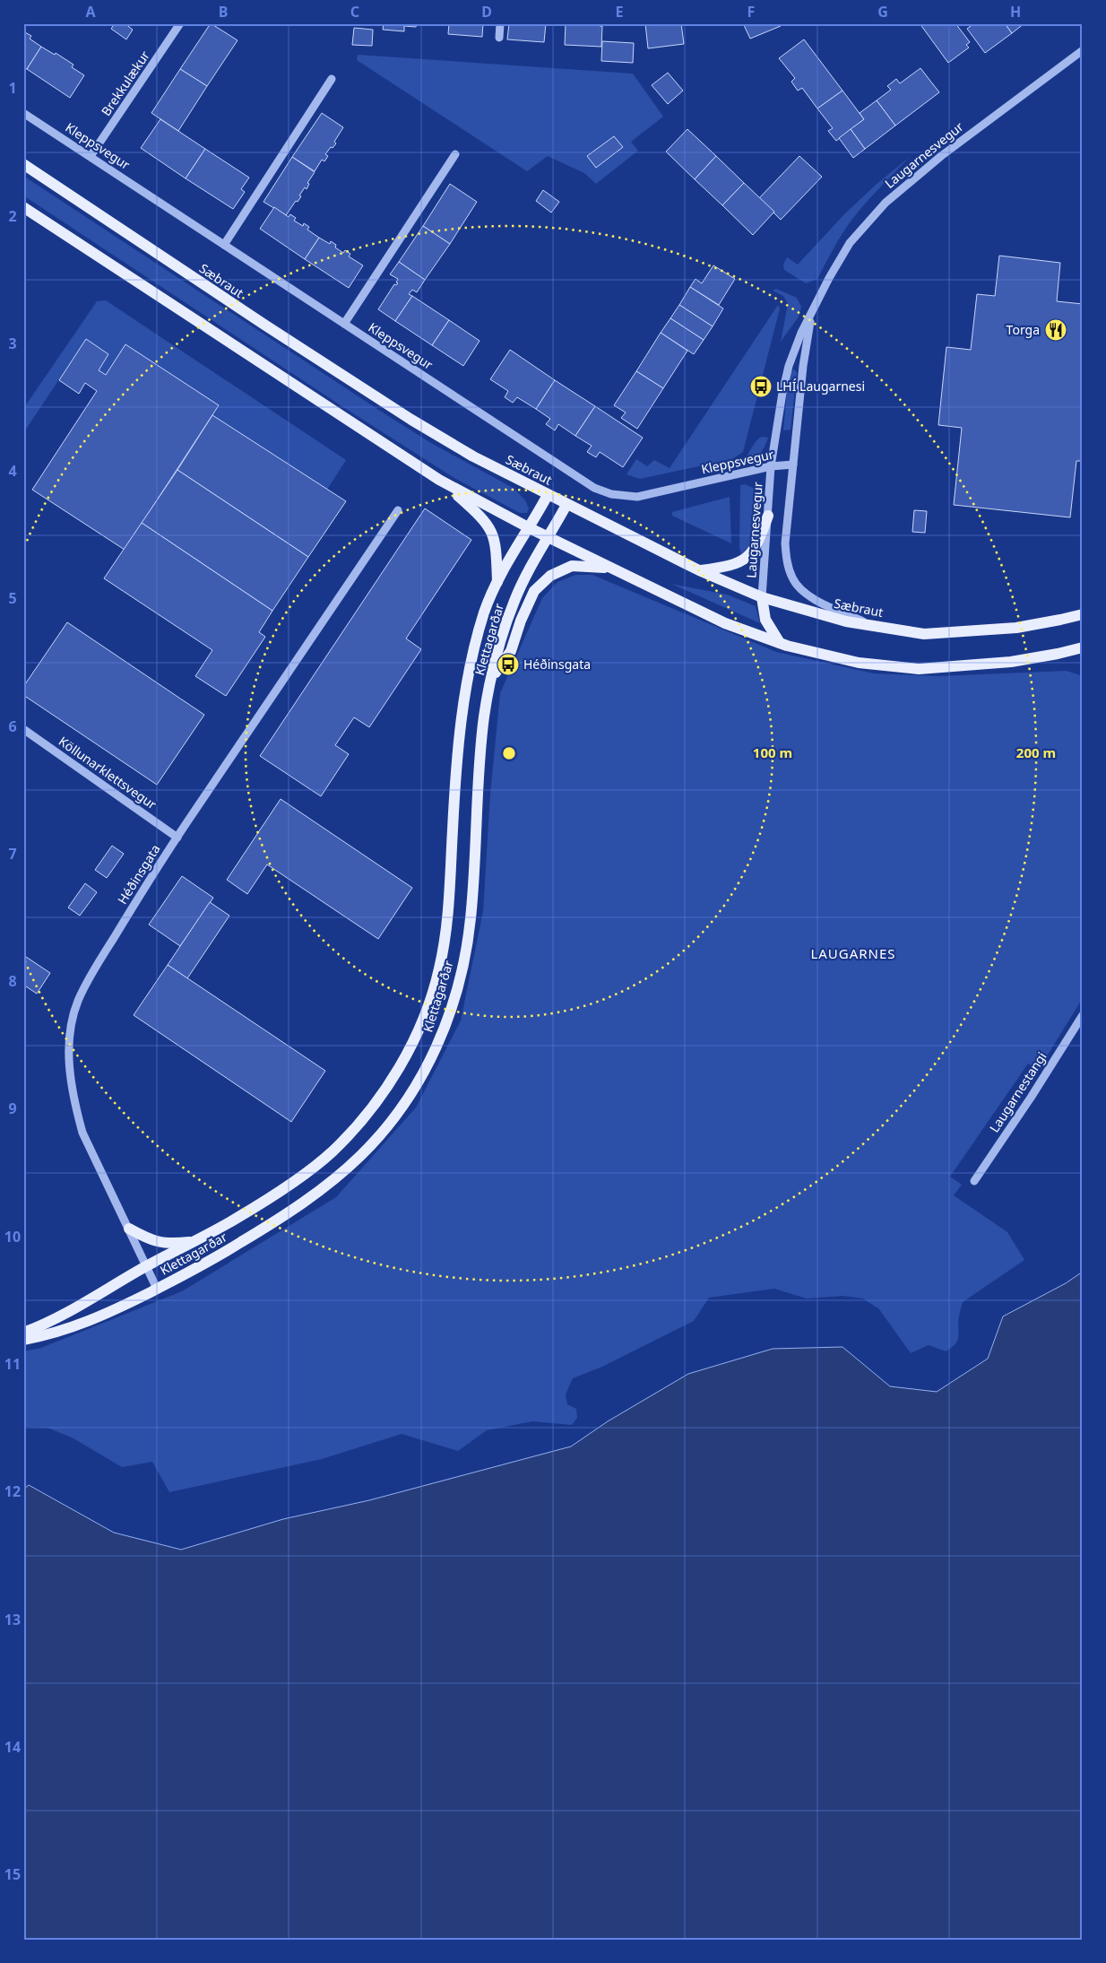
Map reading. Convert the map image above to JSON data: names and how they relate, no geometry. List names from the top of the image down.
{
  "streets": {
    "main road": ["Sæbraut", "Klettagarðar"],
    "street": [
      "Brekkulækur",
      "Kleppsvegur",
      "Laugarnesvegur",
      "Köllunarklettsvegur",
      "Héðinsgata",
      "Laugarnestangi"
    ]
  },
  "crossings": [
    ["Brekkulækur", "Kleppsvegur"],
    ["Kleppsvegur", "Laugarnesvegur"],
    ["Laugarnesvegur", "Sæbraut"],
    ["Sæbraut", "Klettagarðar"],
    ["Klettagarðar", "Héðinsgata"],
    ["Köllunarklettsvegur", "Héðinsgata"]
  ],
  "districts": ["LAUGARNES"],
  "places": {
    "restaurant": ["Torga"],
    "bus stop": ["LHÍ Laugarnesi", "Héðinsgata"]
  },
  "grid": {
    "columns": [
      "A",
      "B",
      "C",
      "D",
      "E",
      "F",
      "G",
      "H"
    ],
    "rows": [
      "1",
      "2",
      "3",
      "4",
      "5",
      "6",
      "7",
      "8",
      "9",
      "10",
      "11",
      "12",
      "13",
      "14",
      "15"
    ]
  },
  "rings": ["100 m", "200 m"]
}
